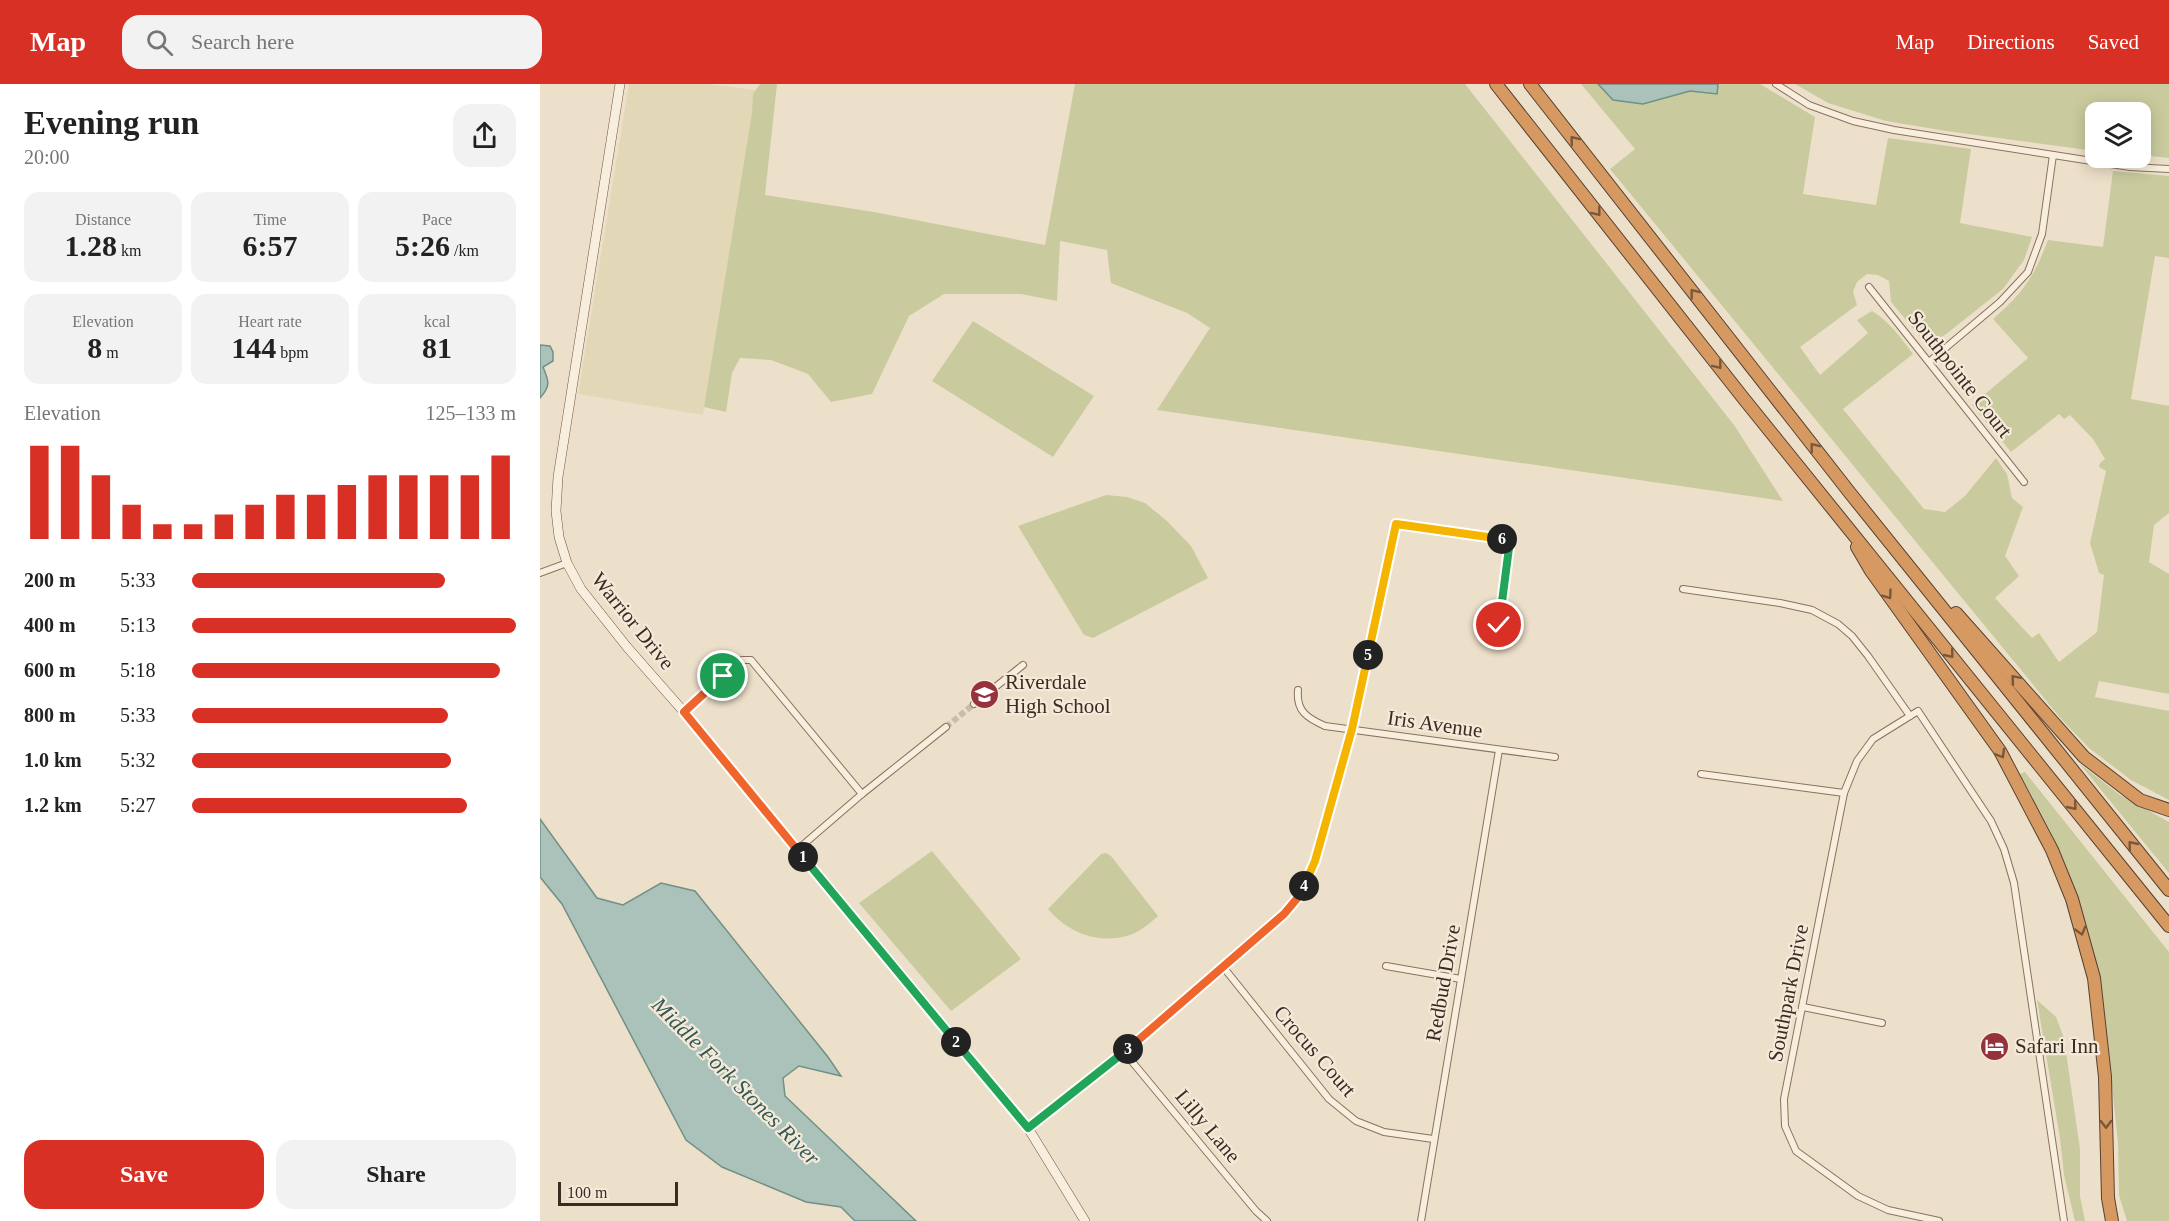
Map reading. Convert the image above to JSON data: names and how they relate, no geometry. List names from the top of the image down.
{
  "streets": {
    "street": [
      "Southpointe Court",
      "Warrior Drive",
      "Iris Avenue",
      "Redbud Drive",
      "Southpark Drive",
      "Crocus Court",
      "Lilly Lane"
    ]
  },
  "crossings": [
    ["Iris Avenue", "Redbud Drive"],
    ["Redbud Drive", "Crocus Court"]
  ],
  "water": ["Middle Fork Stones River"],
  "places": {
    "school or university": ["Riverdale High School"],
    "hotel": ["Safari Inn"]
  },
  "scale_bar": "100 m",
  "page": {
    "header": "Map",
    "search": "Search here",
    "nav": ["Map", "Directions", "Saved"],
    "heading": ["Evening run", "20:00"],
    "stats": [
      ["Distance", "1.28 km"],
      ["Time", "6:57"],
      ["Pace", "5:26 /km"],
      ["Elevation", "8 m"],
      ["Heart rate", "144 bpm"],
      ["kcal", "81"]
    ],
    "chart": ["Elevation", "125–133 m"],
    "pins": [
      "6",
      "5",
      "1",
      "4",
      "2",
      "3"
    ],
    "list": [
      {
        "name": "200 m",
        "note": "5:33"
      },
      {
        "name": "400 m",
        "note": "5:13"
      },
      {
        "name": "600 m",
        "note": "5:18"
      },
      {
        "name": "800 m",
        "note": "5:33"
      },
      {
        "name": "1.0 km",
        "note": "5:32"
      },
      {
        "name": "1.2 km",
        "note": "5:27"
      }
    ],
    "buttons": ["Save", "Share"],
    "scale": "100 m"
  }
}
